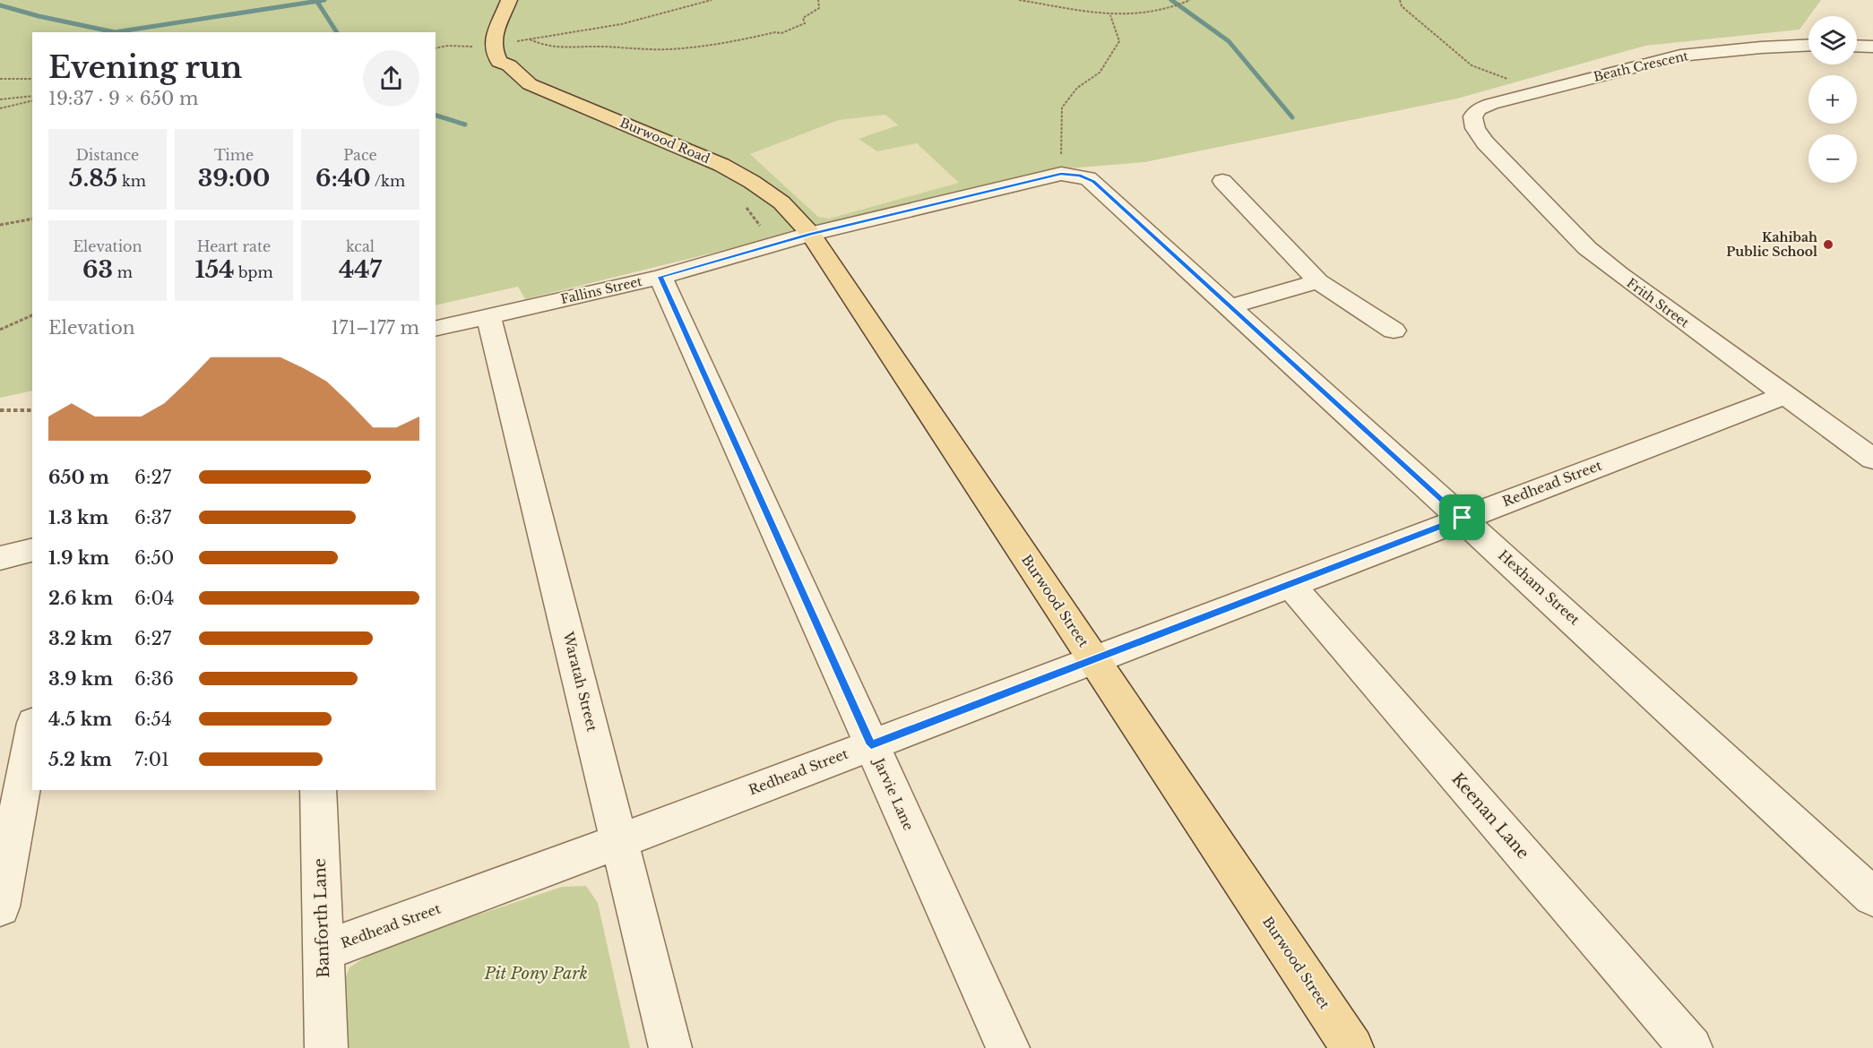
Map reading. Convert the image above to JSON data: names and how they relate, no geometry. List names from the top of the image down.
{
  "streets": {
    "main road": ["Burwood Road", "Burwood Street"],
    "street": [
      "Beath Crescent",
      "Fallins Street",
      "Frith Street",
      "Redhead Street",
      "Hexham Street",
      "Waratah Street",
      "Jarvie Lane",
      "Keenan Lane",
      "Banforth Lane"
    ]
  },
  "crossings": [
    ["Beath Crescent", "Frith Street"],
    ["Burwood Road", "Fallins Street"],
    ["Burwood Road", "Burwood Street"],
    ["Fallins Street", "Hexham Street"],
    ["Fallins Street", "Burwood Street"],
    ["Fallins Street", "Waratah Street"],
    ["Fallins Street", "Jarvie Lane"],
    ["Frith Street", "Redhead Street"],
    ["Redhead Street", "Hexham Street"],
    ["Redhead Street", "Burwood Street"],
    ["Redhead Street", "Waratah Street"],
    ["Redhead Street", "Jarvie Lane"],
    ["Redhead Street", "Keenan Lane"],
    ["Redhead Street", "Banforth Lane"]
  ],
  "parks": ["Pit Pony Park"],
  "places": ["Kahibah Public School"],
  "page": {
    "map_buttons": ["+", "−"],
    "heading": ["Evening run", "19:37 · 9 × 650 m"],
    "stats": [
      ["Distance", "5.85 km"],
      ["Time", "39:00"],
      ["Pace", "6:40 /km"],
      ["Elevation", "63 m"],
      ["Heart rate", "154 bpm"],
      ["kcal", "447"]
    ],
    "chart": ["Elevation", "171–177 m"],
    "list": [
      {
        "name": "650 m",
        "note": "6:27"
      },
      {
        "name": "1.3 km",
        "note": "6:37"
      },
      {
        "name": "1.9 km",
        "note": "6:50"
      },
      {
        "name": "2.6 km",
        "note": "6:04"
      },
      {
        "name": "3.2 km",
        "note": "6:27"
      },
      {
        "name": "3.9 km",
        "note": "6:36"
      },
      {
        "name": "4.5 km",
        "note": "6:54"
      },
      {
        "name": "5.2 km",
        "note": "7:01"
      }
    ]
  }
}
